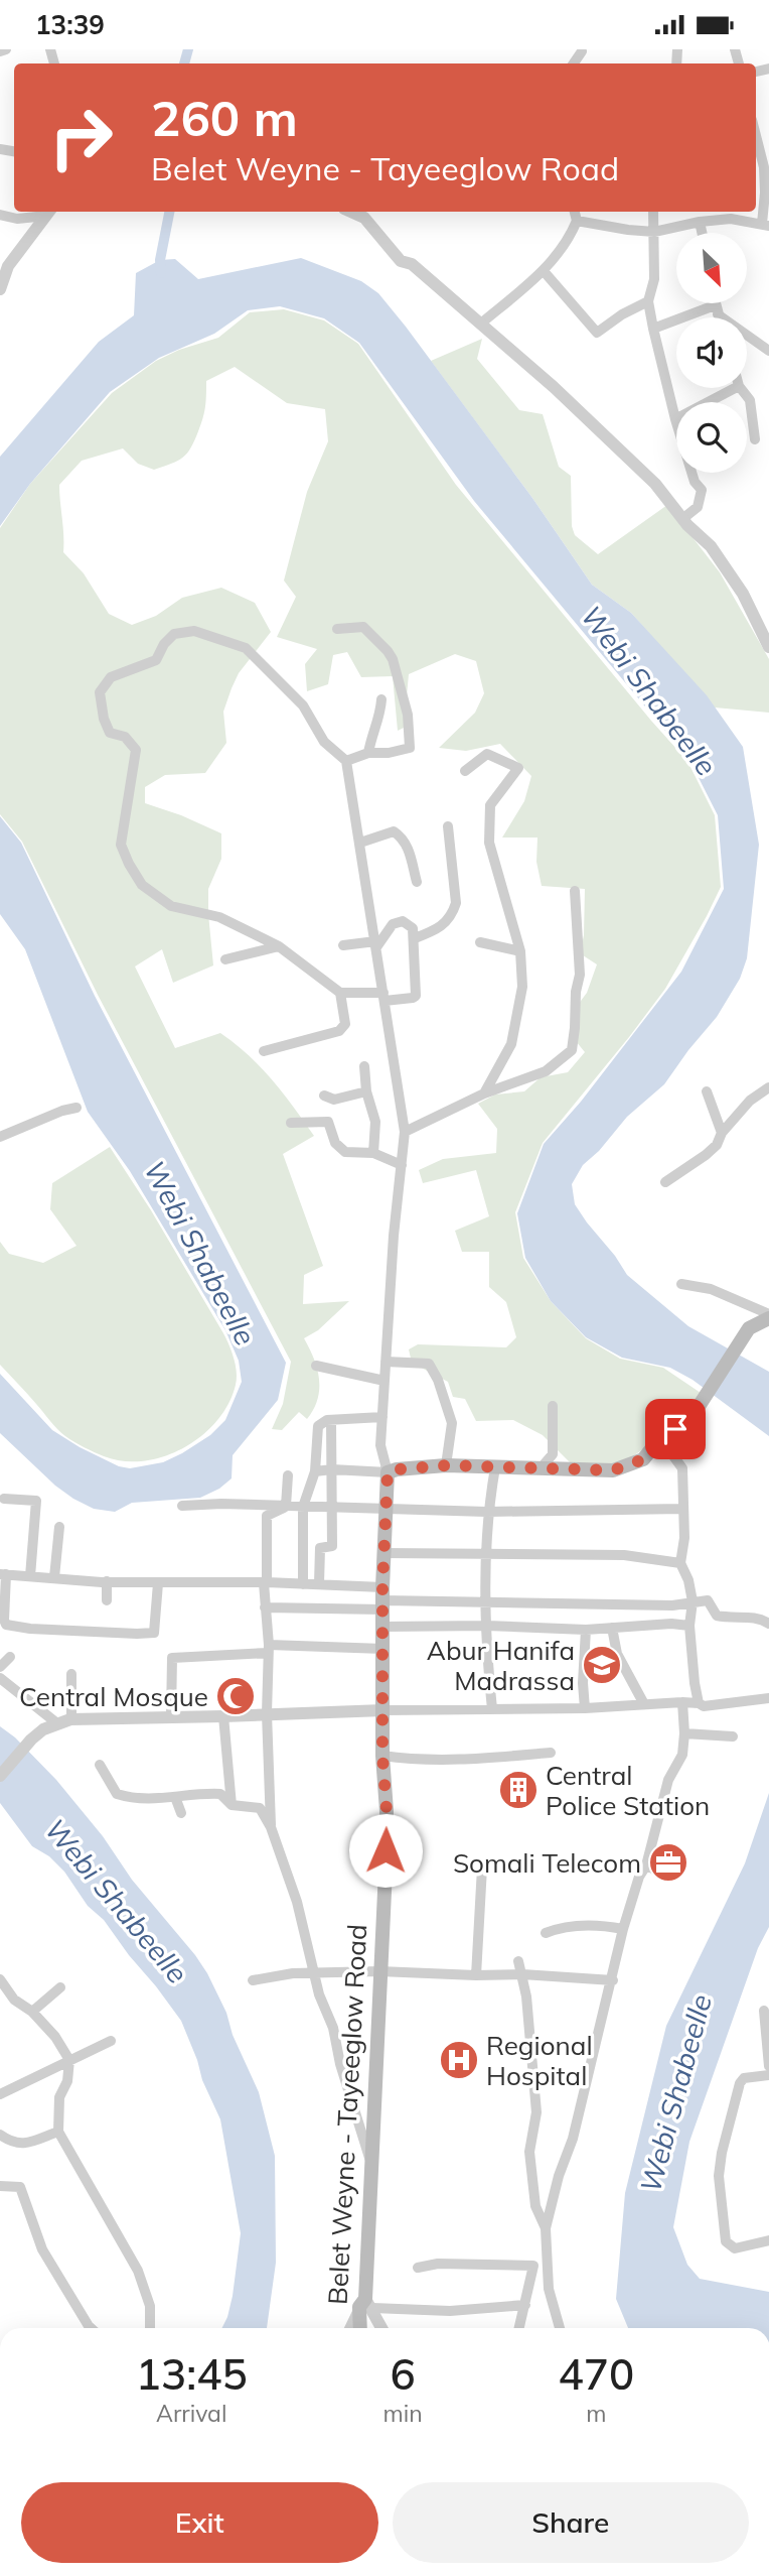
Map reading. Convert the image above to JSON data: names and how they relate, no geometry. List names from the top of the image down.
{
  "streets": {
    "main road": ["Belet Weyne - Tayeeglow Road"]
  },
  "water": ["Webi Shabeelle"],
  "places": {
    "school or university": ["Abur Hanifa Madrassa"],
    "mosque": ["Central Mosque"],
    "building": ["Central Police Station"],
    "office": ["Somali Telecom"],
    "hospital": ["Regional Hospital"]
  },
  "north": "bottom right",
  "page": {
    "status": "13:39",
    "turn": ["260 m", "Belet Weyne - Tayeeglow Road"],
    "eta": [
      "13:45",
      "Arrival",
      "6",
      "min",
      "470",
      "m"
    ],
    "buttons": ["Exit", "Share"]
  }
}
